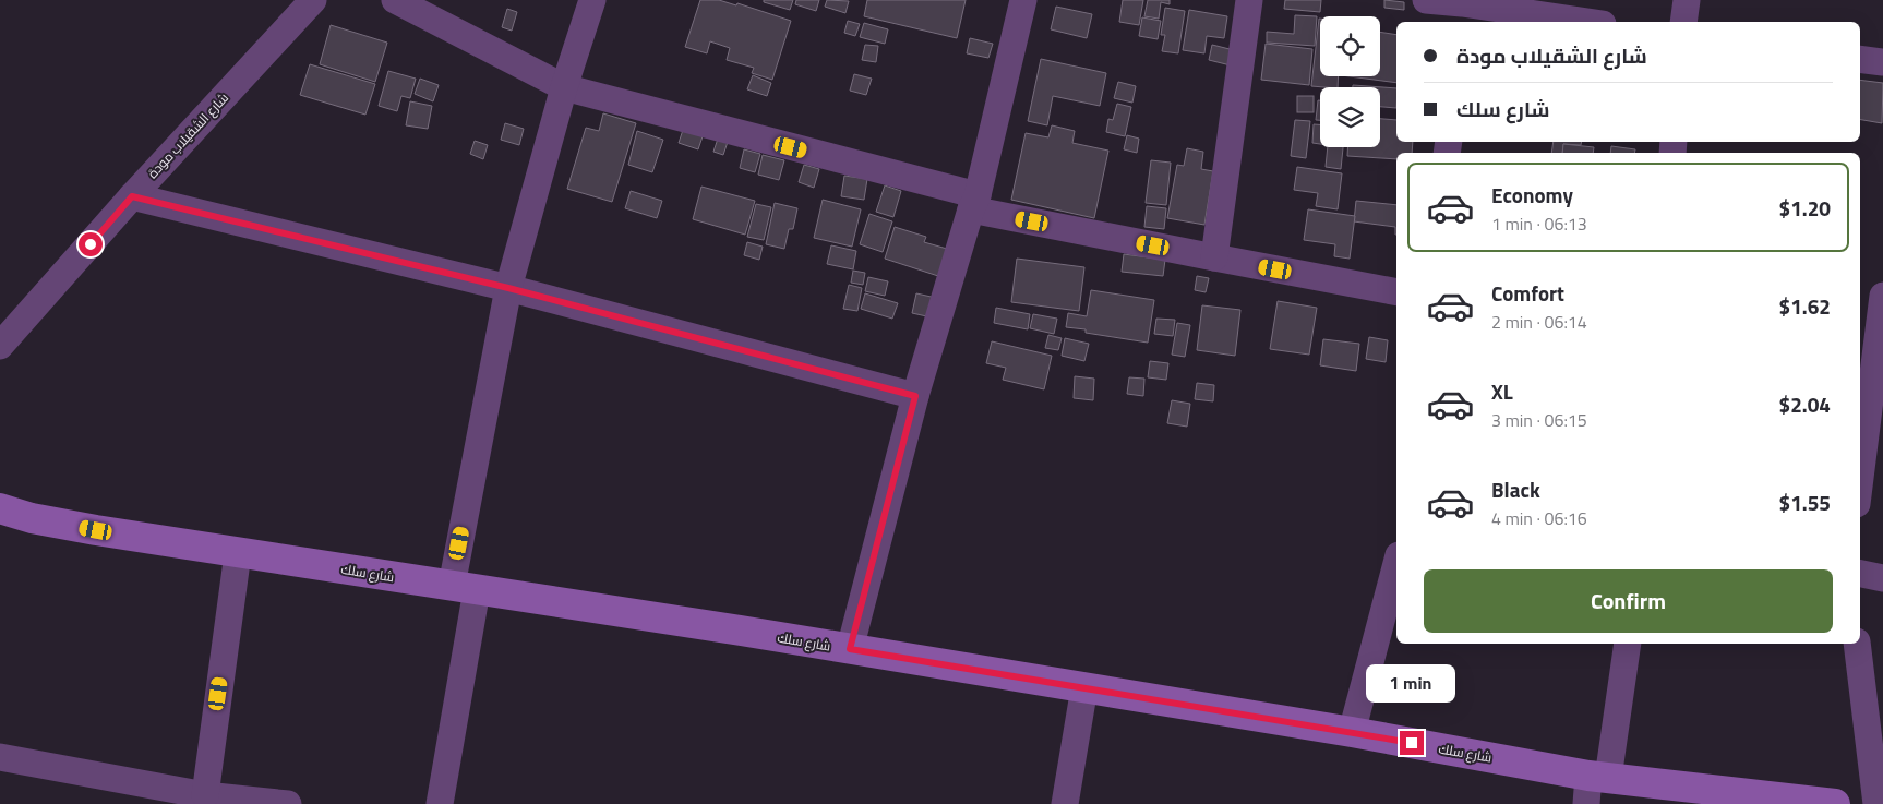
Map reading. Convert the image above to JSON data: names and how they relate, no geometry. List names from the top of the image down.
{
  "streets": {
    "street": ["شارع الشقيلاب مودة", "شارع سلك"]
  },
  "page": {
    "banner": ["شارع الشقيلاب مودة", "شارع سلك"],
    "list": [
      {
        "name": "Economy",
        "note": "1 min · 06:13",
        "value": "$1.20"
      },
      {
        "name": "Comfort",
        "note": "2 min · 06:14",
        "value": "$1.62"
      },
      {
        "name": "XL",
        "note": "3 min · 06:15",
        "value": "$2.04"
      },
      {
        "name": "Black",
        "note": "4 min · 06:16",
        "value": "$1.55"
      }
    ],
    "buttons": "Confirm",
    "bubble": "1 min"
  }
}
